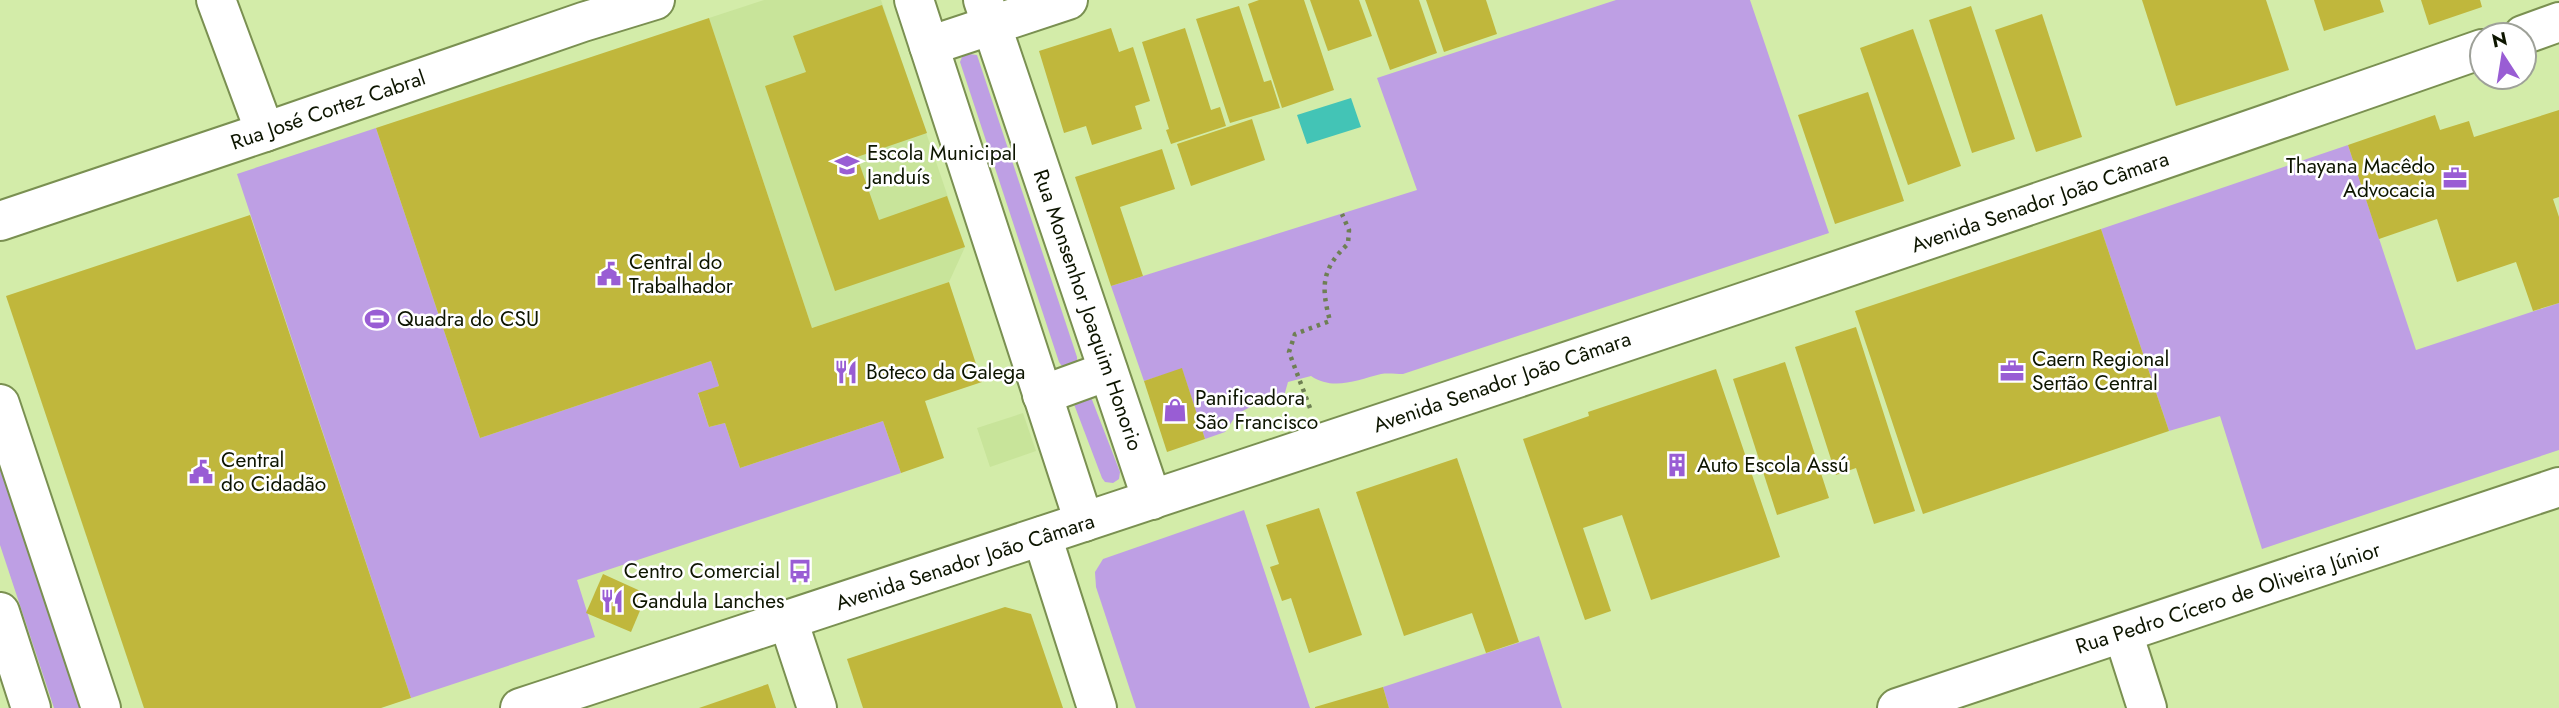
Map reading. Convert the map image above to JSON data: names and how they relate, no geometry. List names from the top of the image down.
{
  "streets": {
    "street": [
      "Rua José Cortez Cabral",
      "Avenida Senador João Câmara",
      "Rua Monsenhor Joaquim Honorio",
      "Rua Pedro Cícero de Oliveira Júnior"
    ]
  },
  "crossings": [
    ["Avenida Senador João Câmara", "Rua Monsenhor Joaquim Honorio"]
  ],
  "places": {
    "school or university": ["Escola Municipal Janduís"],
    "office": ["Thayana Macêdo Advocacia", "Caern Regional Sertão Central"],
    "public building": ["Central do Trabalhador", "Central do Cidadão"],
    "sports": ["Quadra do CSU"],
    "restaurant": ["Boteco da Galega", "Gandula Lanches"],
    "shop": ["Panificadora São Francisco"],
    "building": ["Auto Escola Assú"],
    "bus stop": ["Centro Comercial"]
  },
  "north": "top"
}
